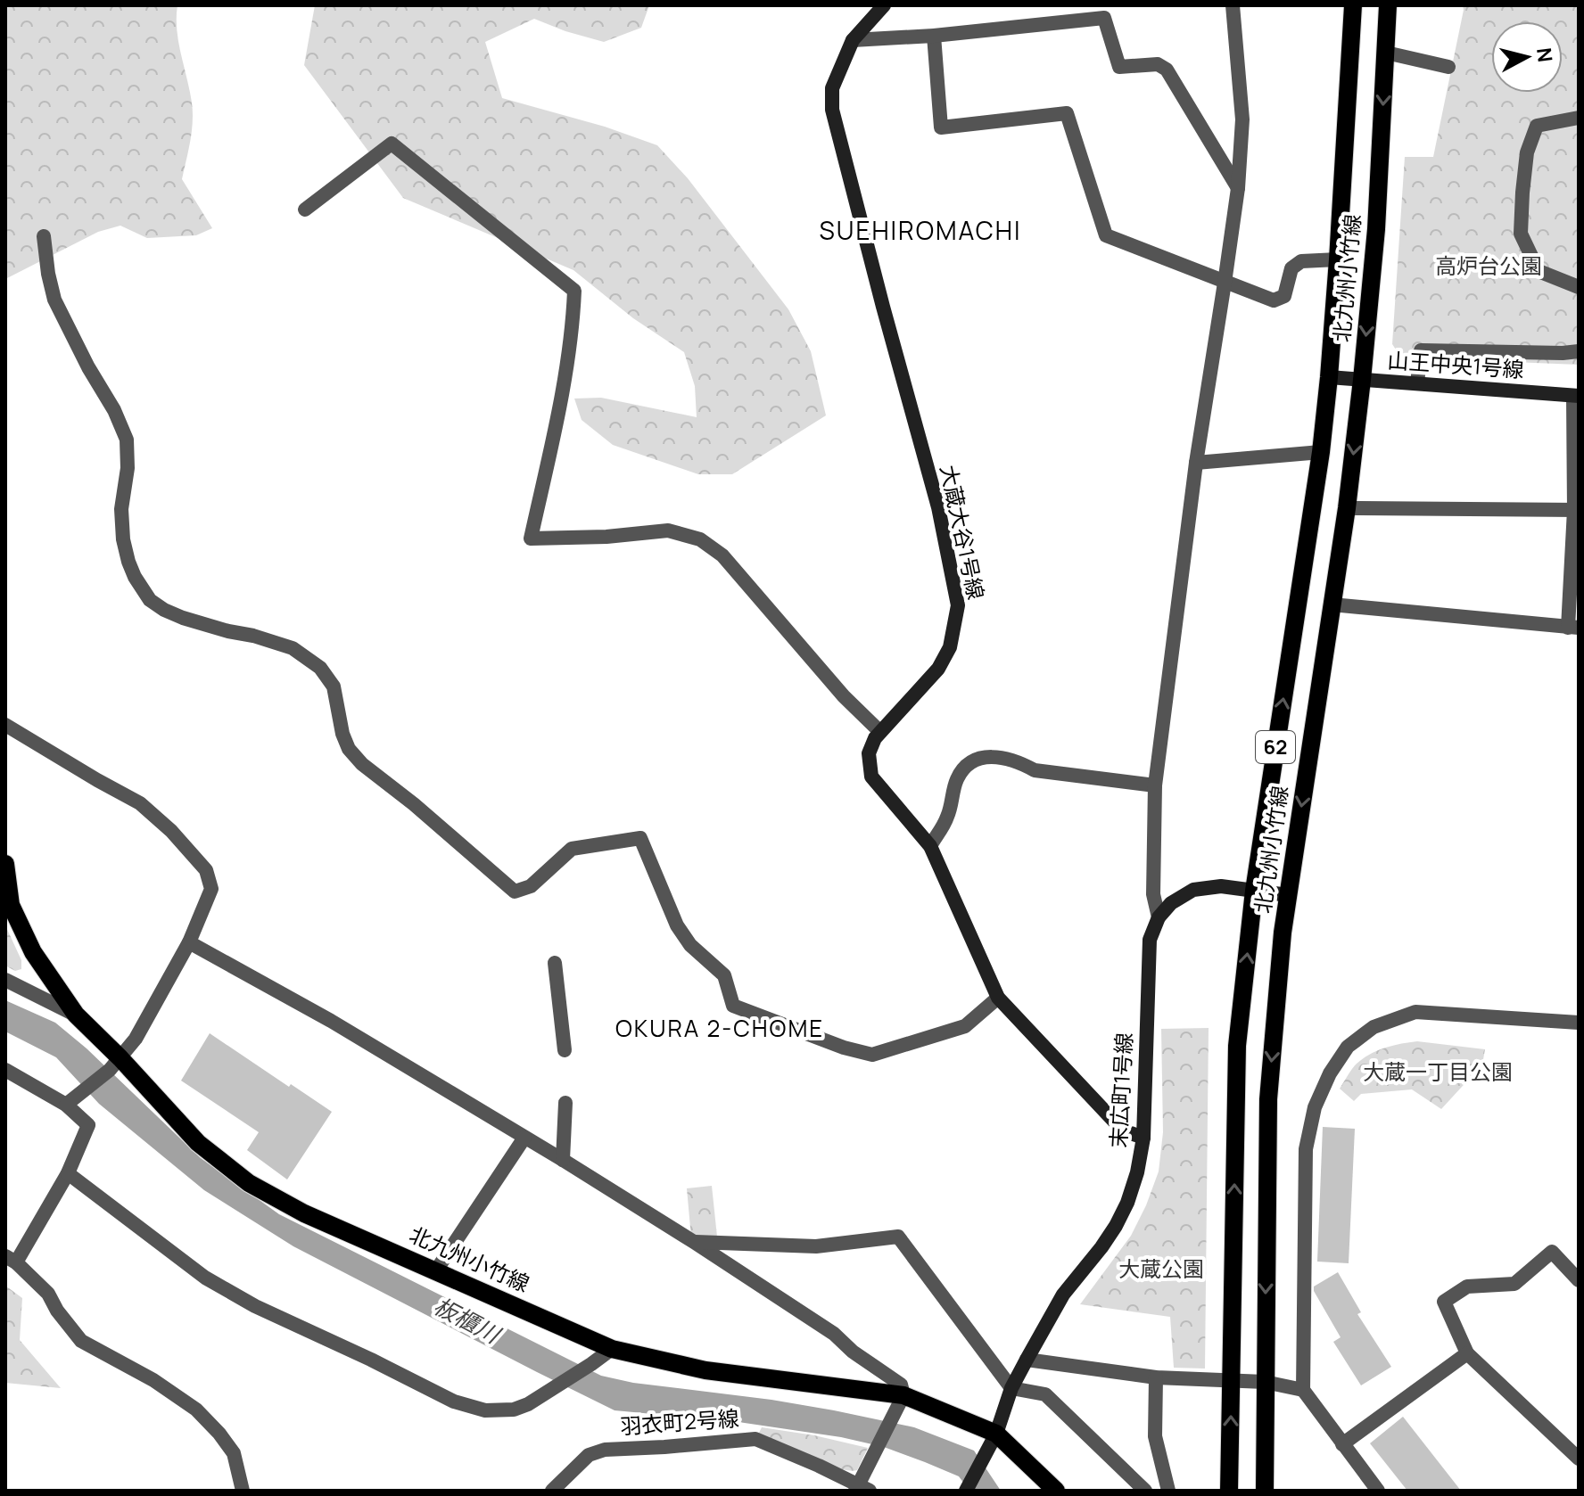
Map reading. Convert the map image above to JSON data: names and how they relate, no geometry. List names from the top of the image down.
{
  "streets": {
    "main road": ["北九州小竹線", "62"],
    "street": [
      "山王中央1号線",
      "大蔵大谷1号線",
      "末広町1号線",
      "羽衣町2号線"
    ]
  },
  "crossings": [
    ["北九州小竹線", "山王中央1号線"],
    ["北九州小竹線", "末広町1号線"],
    ["大蔵大谷1号線", "末広町1号線"]
  ],
  "districts": ["SUEHIROMACHI", "OKURA 2-CHOME"],
  "water": ["板櫃川"],
  "parks": ["高炉台公園", "大蔵一丁目公園", "大蔵公園"],
  "north": "right"
}
